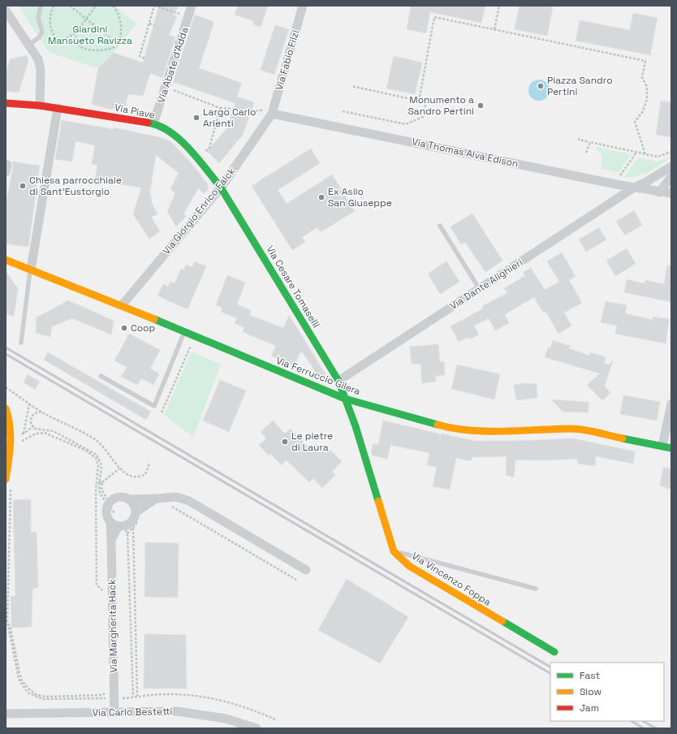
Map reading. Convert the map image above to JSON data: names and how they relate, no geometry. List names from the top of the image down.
{
  "streets": {
    "street": [
      "Via Fabio Filzi",
      "Via Abate d'Adda",
      "Via Piave",
      "Via Thomas Alva Edison",
      "Via Giorgio Enrico Falck",
      "Via Dante Alighieri",
      "Via Cesare Tomaselli",
      "Via Ferruccio Gilera",
      "Via Vincenzo Foppa",
      "Via Margherita Hack",
      "Via Carlo Bestetti"
    ]
  },
  "crossings": [
    ["Via Fabio Filzi", "Via Thomas Alva Edison"],
    ["Via Fabio Filzi", "Via Giorgio Enrico Falck"],
    ["Via Abate d'Adda", "Via Piave"],
    ["Via Piave", "Via Giorgio Enrico Falck"],
    ["Via Piave", "Via Cesare Tomaselli"],
    ["Via Thomas Alva Edison", "Via Giorgio Enrico Falck"],
    ["Via Thomas Alva Edison", "Via Dante Alighieri"],
    ["Via Giorgio Enrico Falck", "Via Cesare Tomaselli"],
    ["Via Giorgio Enrico Falck", "Via Ferruccio Gilera"],
    ["Via Dante Alighieri", "Via Cesare Tomaselli"],
    ["Via Cesare Tomaselli", "Via Ferruccio Gilera"],
    ["Via Cesare Tomaselli", "Via Vincenzo Foppa"],
    ["Via Ferruccio Gilera", "Via Vincenzo Foppa"],
    ["Via Margherita Hack", "Via Carlo Bestetti"]
  ],
  "parks": ["Giardini Mansueto Ravizza"],
  "places": [
    "Piazza Sandro Pertini",
    "Monumento a Sandro Pertini",
    "Largo Carlo Arienti",
    "Chiesa parrocchiale di Sant'Eustorgio",
    "Ex Asilo San Giuseppe",
    "Coop",
    "Le pietre di Laura"
  ],
  "legend": ["Fast", "Slow", "Jam"]
}
